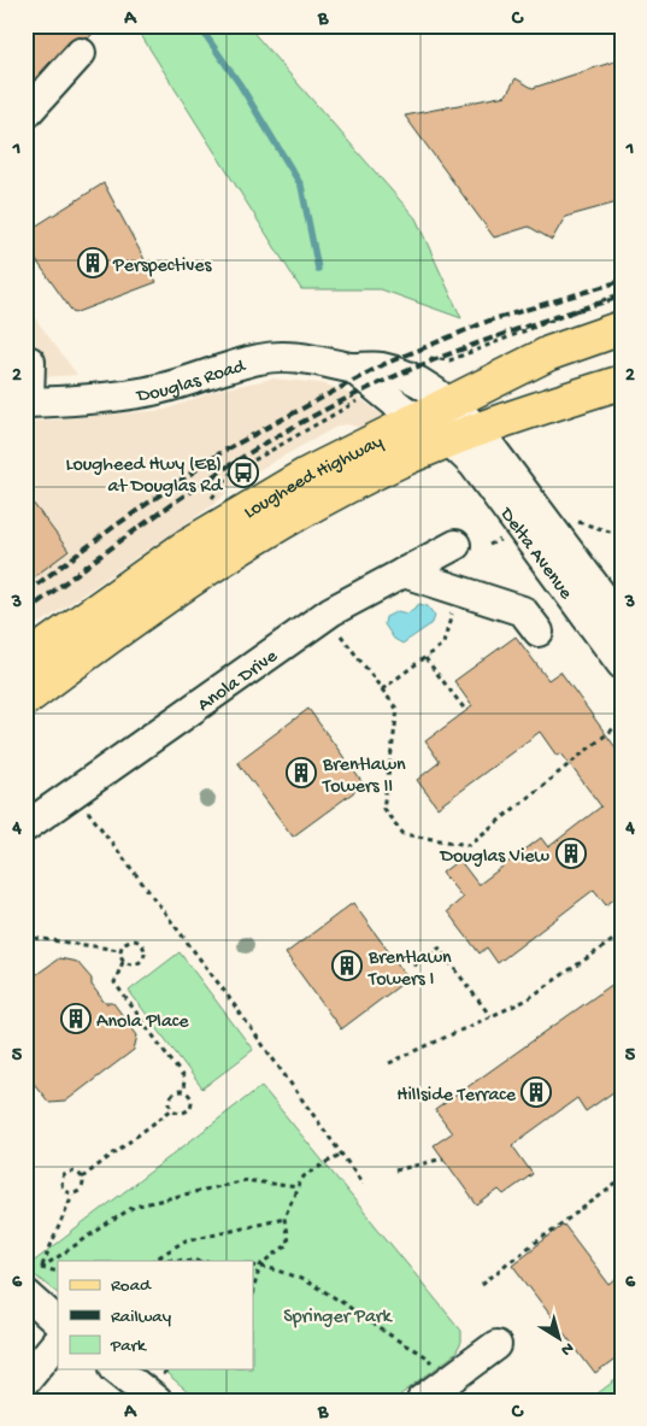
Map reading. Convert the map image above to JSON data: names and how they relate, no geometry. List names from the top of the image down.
{
  "streets": {
    "main road": ["Lougheed Highway"],
    "street": ["Douglas Road", "Delta Avenue", "Anola Drive"]
  },
  "crossings": [
    ["Douglas Road", "Lougheed Highway"],
    ["Douglas Road", "Delta Avenue"],
    ["Lougheed Highway", "Delta Avenue"]
  ],
  "parks": ["Springer Park"],
  "places": {
    "building": [
      "Perspectives",
      "Brentlawn Towers II",
      "Douglas View",
      "Brentlawn Towers I",
      "Anola Place",
      "Hillside Terrace"
    ],
    "bus stop": ["Lougheed Hwy (EB) at Douglas Rd"]
  },
  "legend": ["Road", "Railway", "Park"],
  "north": "bottom right",
  "grid": {
    "columns": ["A", "B", "C"],
    "rows": [
      "1",
      "2",
      "3",
      "4",
      "5",
      "6"
    ]
  }
}
